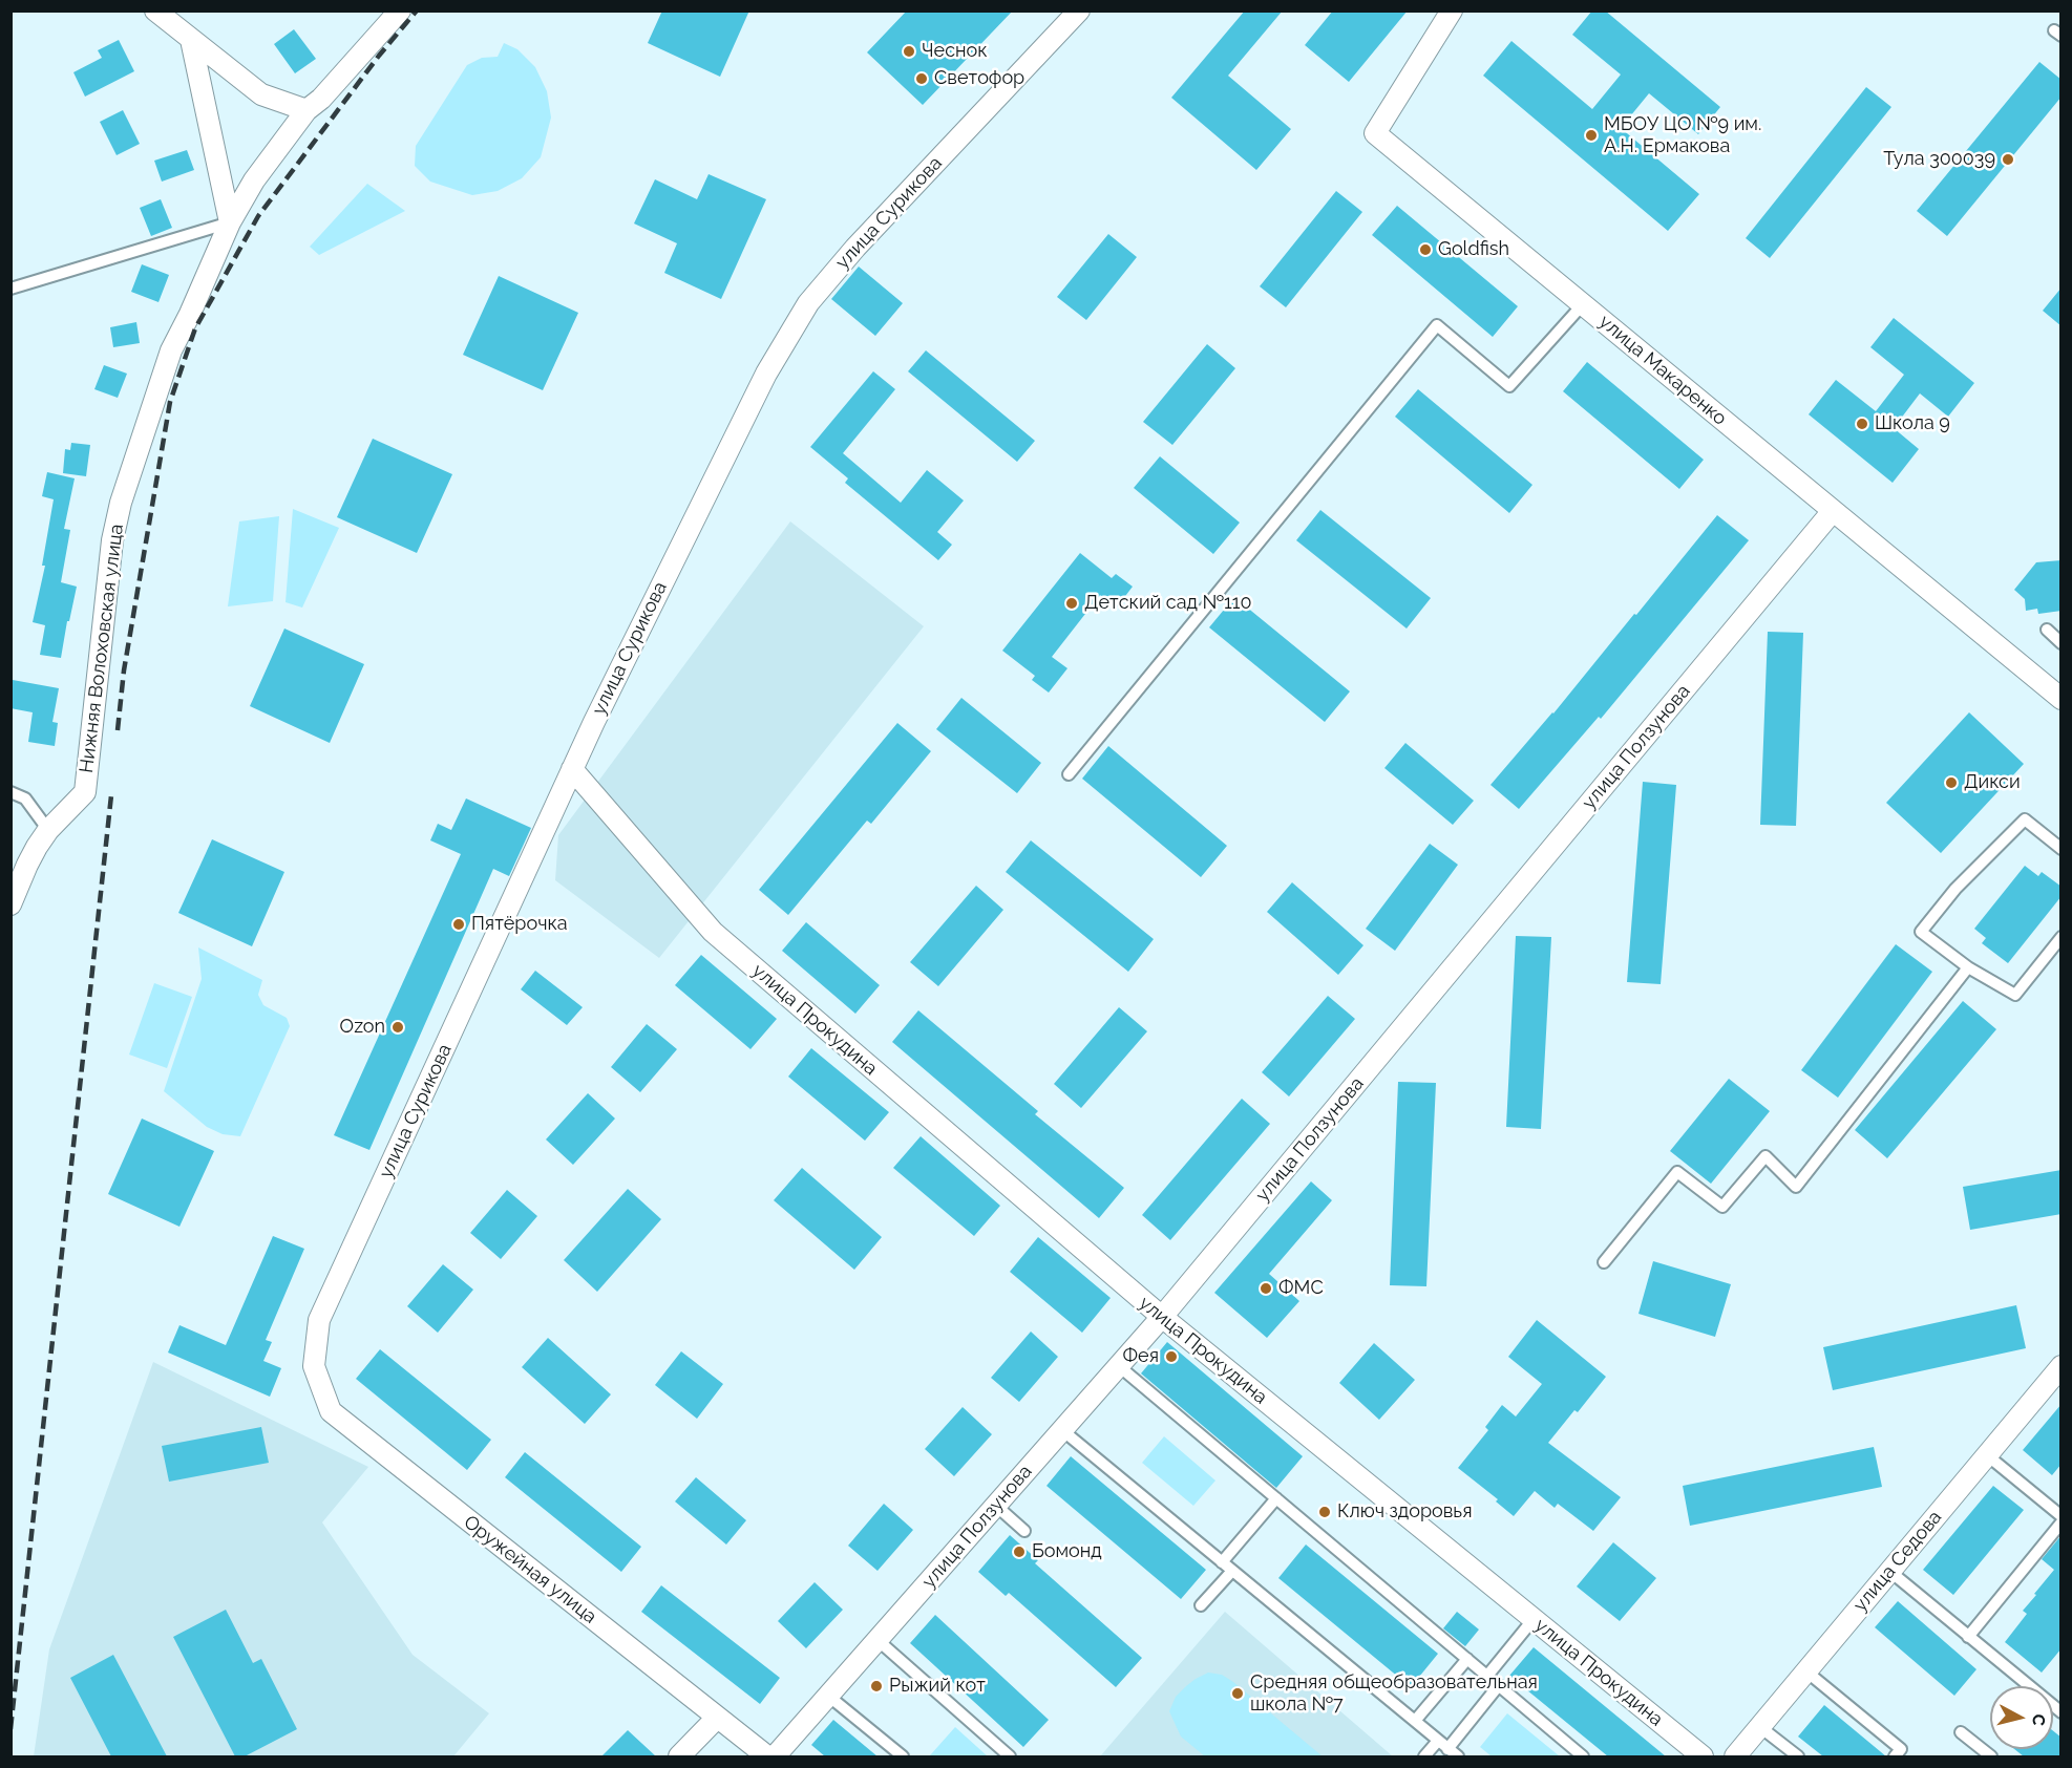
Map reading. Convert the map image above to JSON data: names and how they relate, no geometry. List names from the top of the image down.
{
  "streets": {
    "street": [
      "улица Сурикова",
      "улица Макаренко",
      "Нижняя Волоховская улица",
      "улица Ползунова",
      "улица Прокудина",
      "улица Седова",
      "Оружейная улица"
    ]
  },
  "crossings": [
    ["улица Сурикова", "улица Прокудина"],
    ["улица Сурикова", "Оружейная улица"],
    ["улица Макаренко", "улица Ползунова"],
    ["улица Ползунова", "улица Прокудина"]
  ],
  "places": [
    "Чеснок",
    "Светофор",
    "МБОУ ЦО №9 им. А.Н. Ермакова",
    "Тула 300039",
    "Goldfish",
    "Школа 9",
    "Детский сад №110",
    "Дикси",
    "Пятёрочка",
    "Ozon",
    "ФМС",
    "Фея",
    "Ключ здоровья",
    "Бомонд",
    "Рыжий кот",
    "Средняя общеобразовательная школа №7"
  ],
  "north": "right"
}
